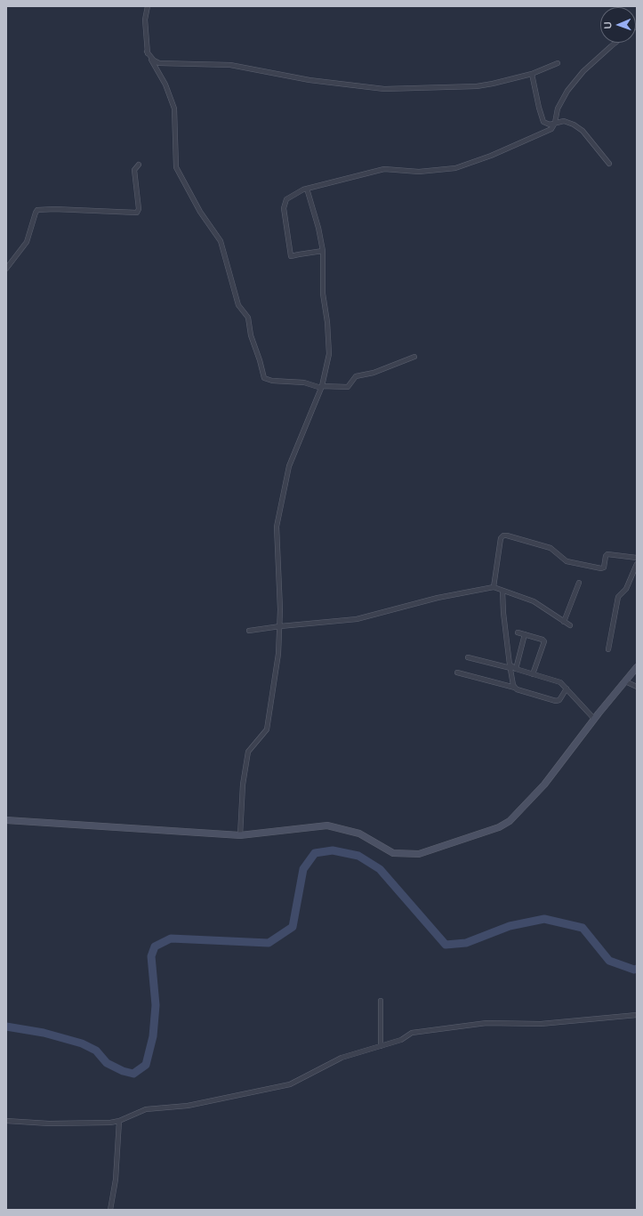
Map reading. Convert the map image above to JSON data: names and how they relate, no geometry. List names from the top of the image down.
{
  "north": "left"
}
